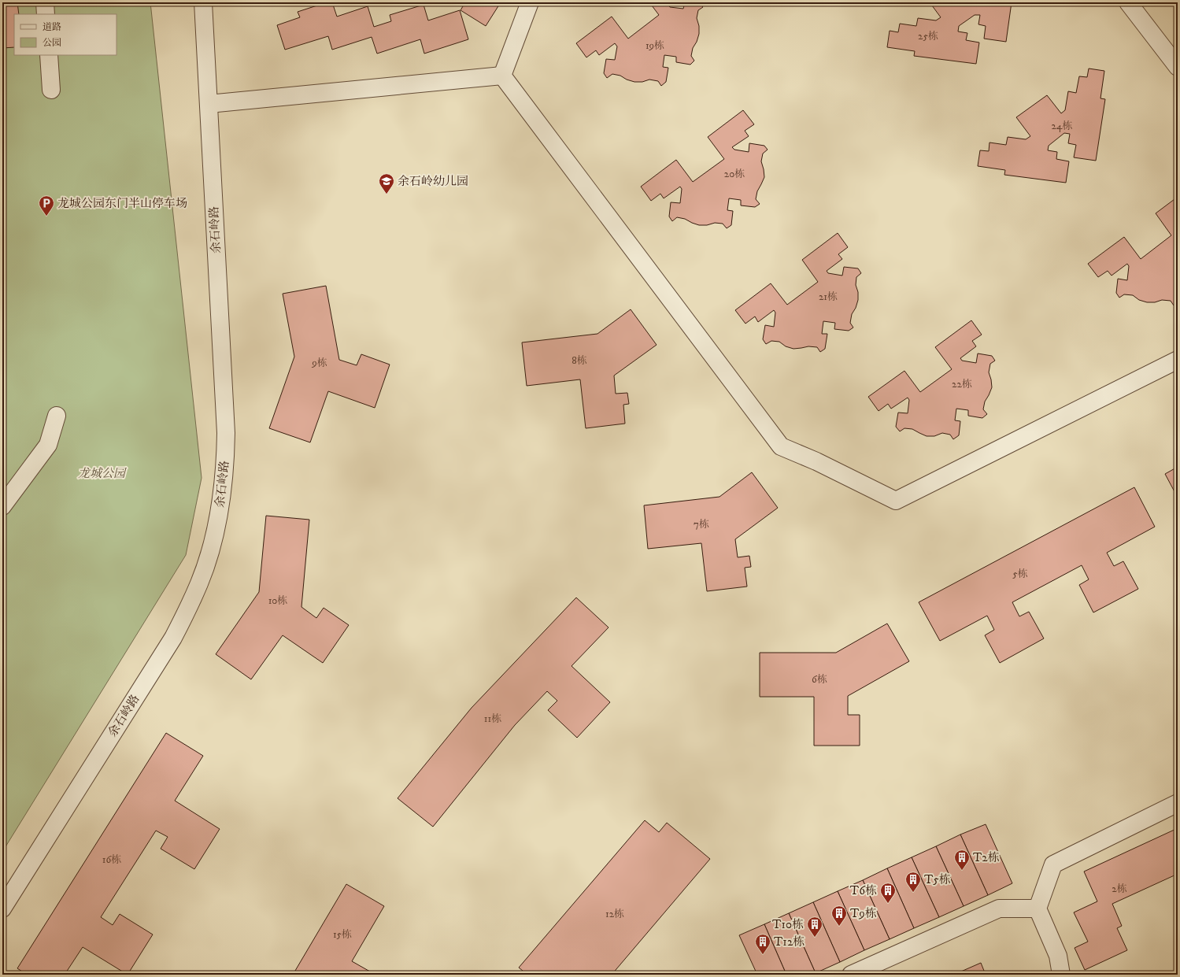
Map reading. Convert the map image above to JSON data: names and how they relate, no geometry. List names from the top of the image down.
{
  "streets": {
    "street": ["余石岭路"]
  },
  "parks": ["龙城公园"],
  "places": {
    "school or university": ["余石岭幼儿园"],
    "parking": ["龙城公园东门半山停车场"],
    "building": [
      "T2栋",
      "T5栋",
      "T6栋",
      "T9栋",
      "T10栋",
      "T12栋"
    ]
  },
  "house_numbers": [
    "25栋",
    "19栋",
    "24栋",
    "20栋",
    "21栋",
    "8栋",
    "9栋",
    "22栋",
    "7栋",
    "5栋",
    "10栋",
    "6栋",
    "11栋",
    "16栋",
    "2栋",
    "12栋",
    "15栋"
  ],
  "legend": ["道路", "公园"]
}
